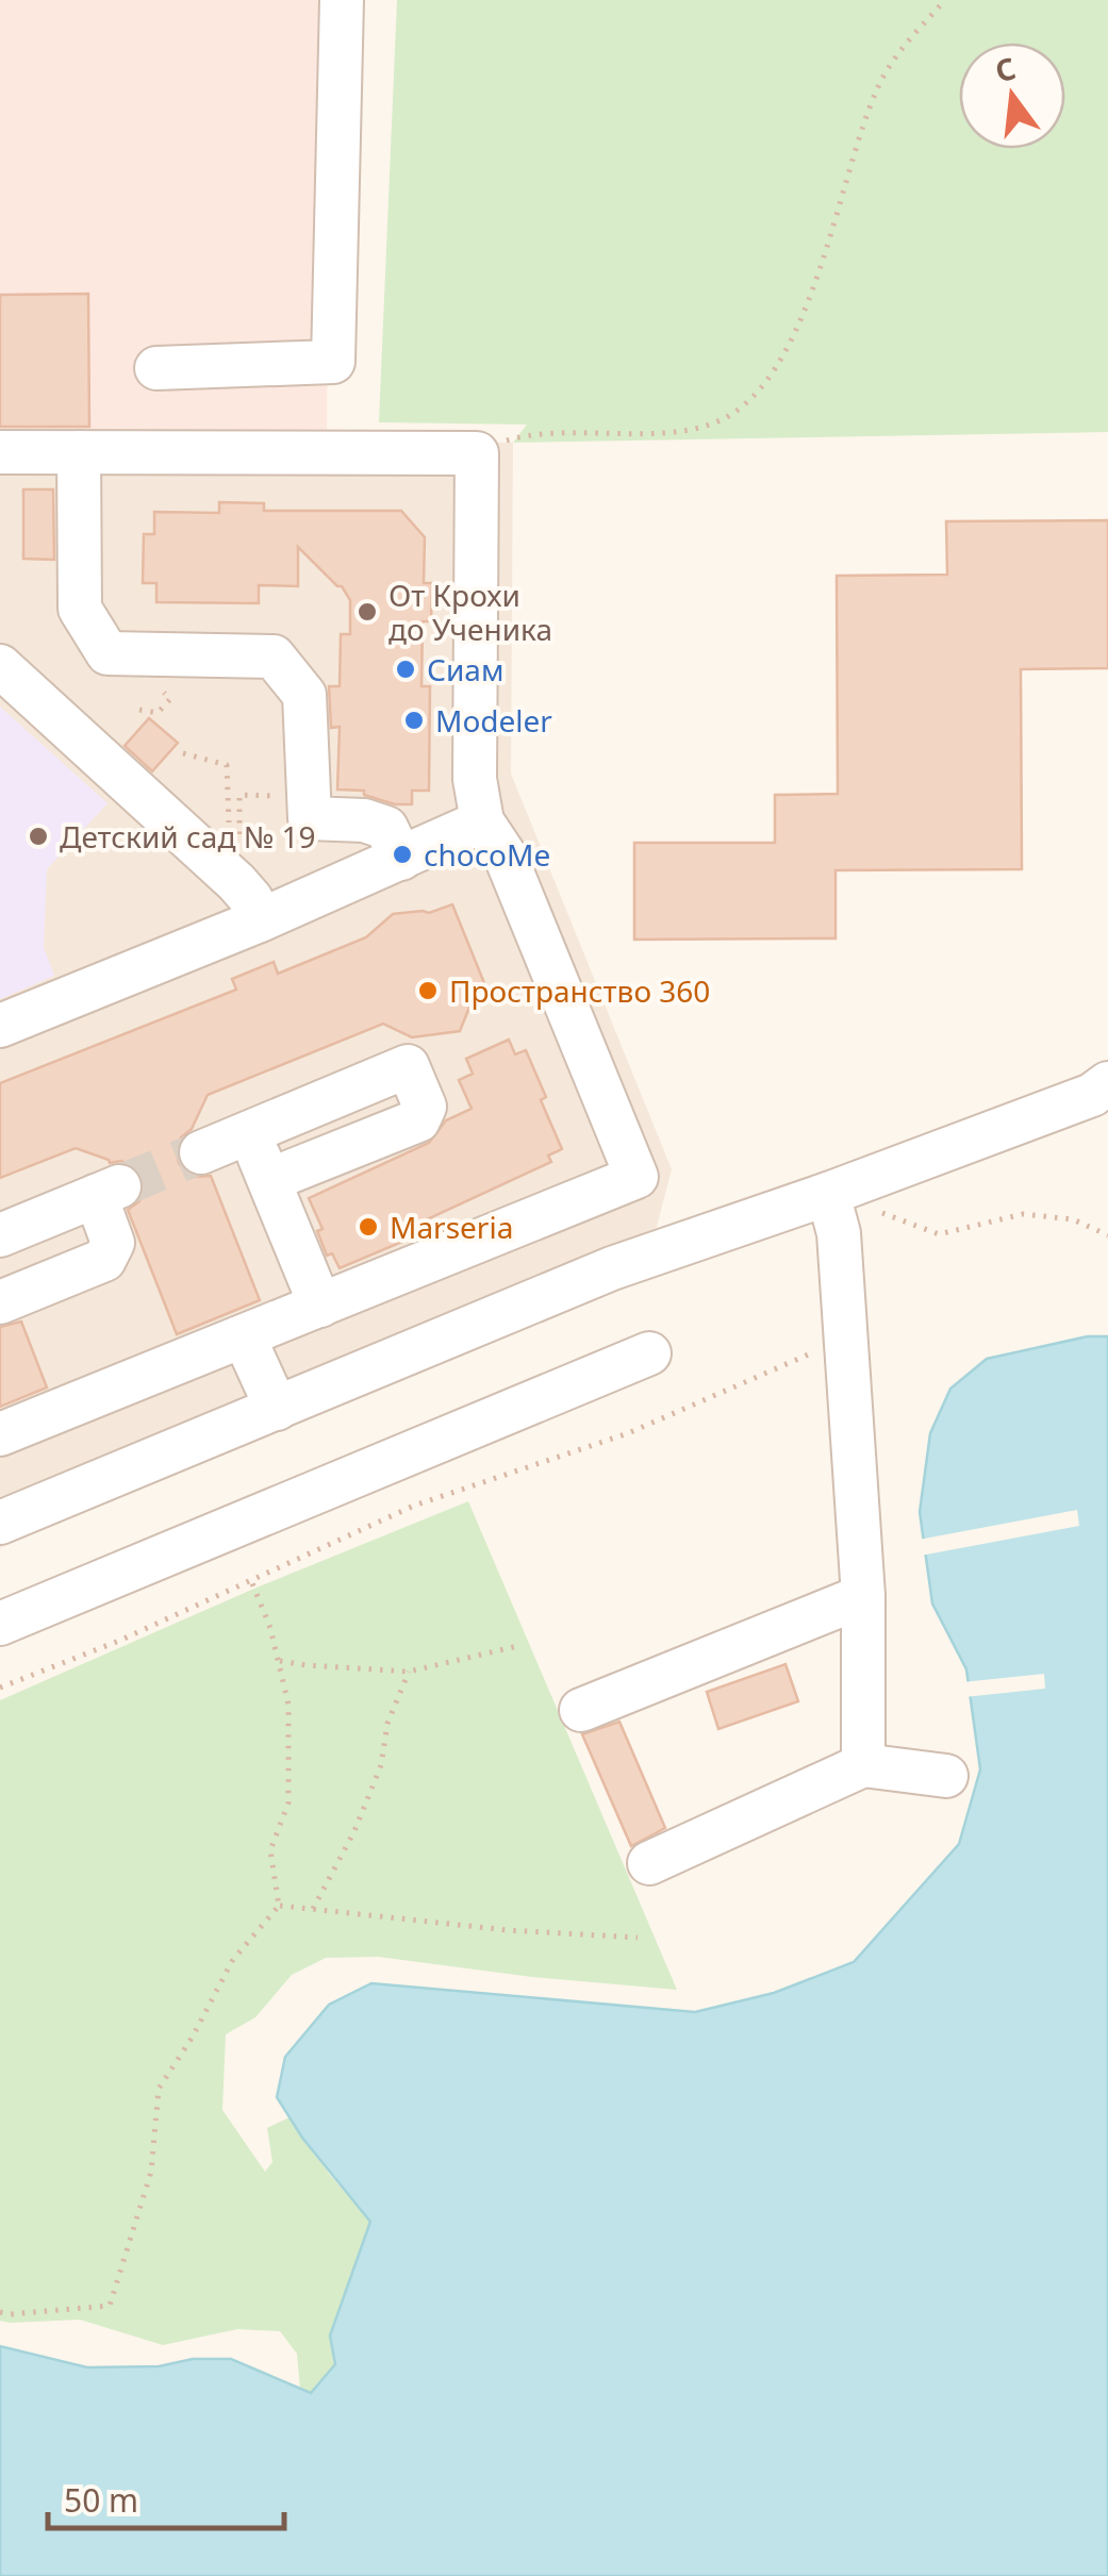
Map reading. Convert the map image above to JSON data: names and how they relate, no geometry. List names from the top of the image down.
{
  "places": [
    "От Крохи до Ученика",
    "Сиам",
    "Modeler",
    "Детский сад № 19",
    "chocoMe",
    "Пространство 360",
    "Marseria"
  ],
  "scale_bar": "50 m",
  "north": "top"
}
